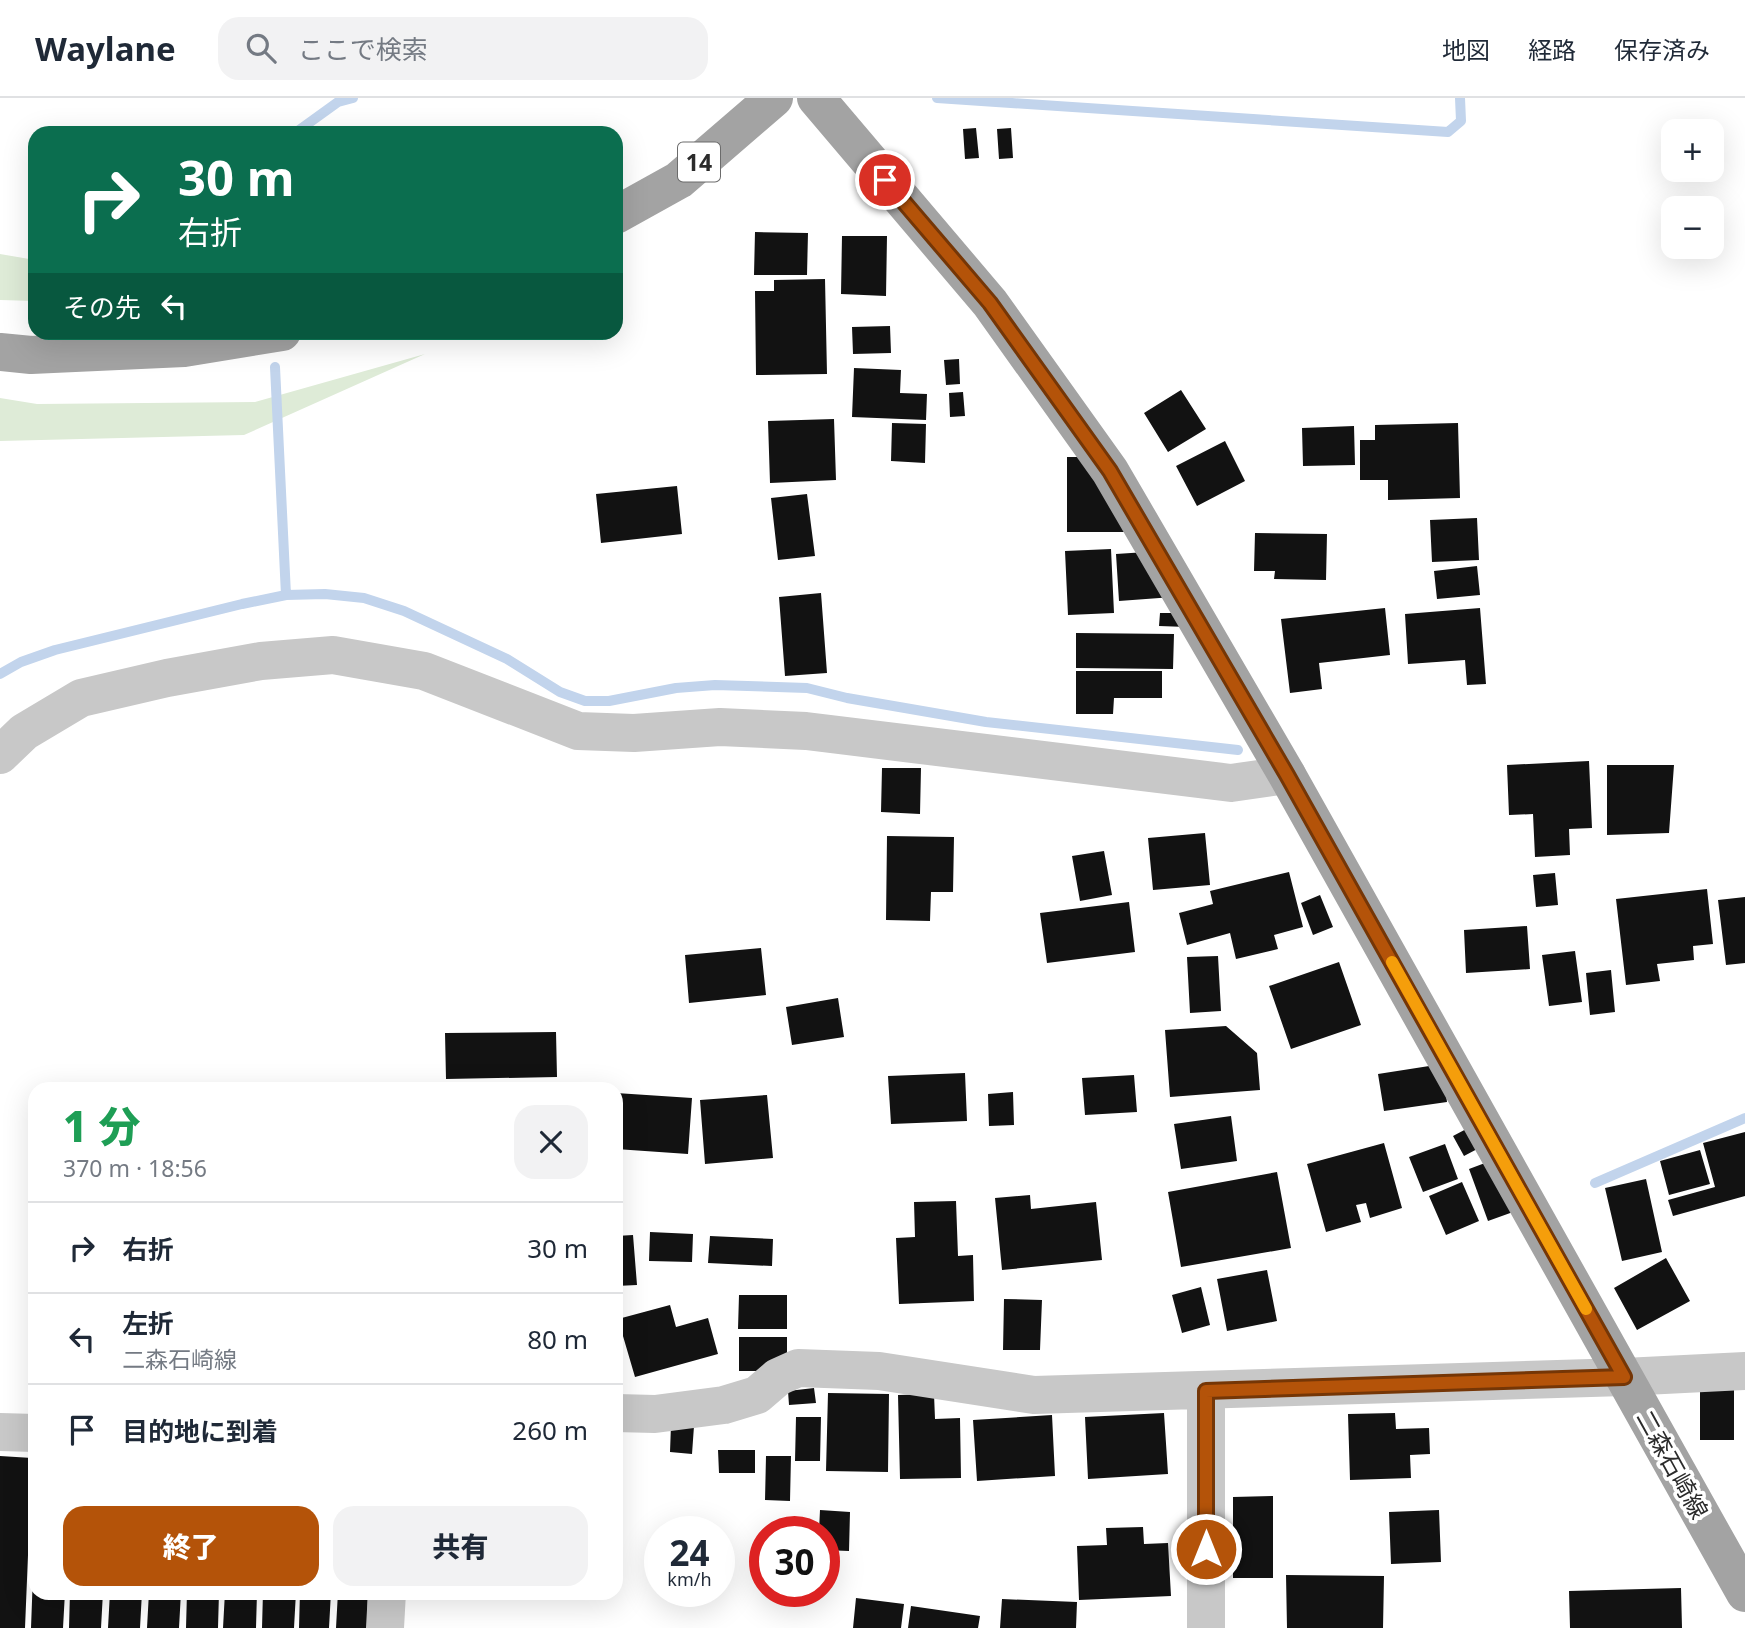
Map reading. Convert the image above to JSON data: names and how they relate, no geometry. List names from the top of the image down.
{
  "streets": {
    "main road": ["14", "二森石崎線"]
  },
  "page": {
    "header": "Waylane",
    "search": "ここで検索",
    "nav": ["地図", "経路", "保存済み"],
    "map_buttons": ["+", "−"],
    "turn": ["30 m", "右折"],
    "then": "その先",
    "heading": ["1 分", "370 m · 18:56"],
    "list": [
      {
        "name": "右折",
        "value": "30 m"
      },
      {
        "name": "左折",
        "note": "二森石崎線",
        "value": "80 m"
      },
      {
        "name": "目的地に到着",
        "value": "260 m"
      }
    ],
    "buttons": ["終了", "共有"],
    "speed": "24 km/h",
    "limit": "30"
  }
}
